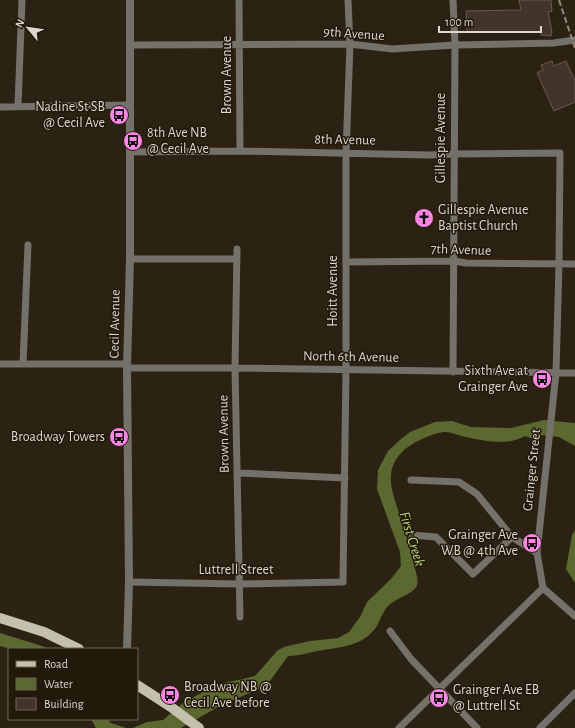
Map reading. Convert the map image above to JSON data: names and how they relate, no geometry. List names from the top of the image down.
{
  "streets": {
    "street": [
      "9th Avenue",
      "Brown Avenue",
      "Gillespie Avenue",
      "8th Avenue",
      "7th Avenue",
      "Hoitt Avenue",
      "Cecil Avenue",
      "North 6th Avenue",
      "Grainger Street",
      "Luttrell Street"
    ]
  },
  "crossings": [
    ["9th Avenue", "Brown Avenue"],
    ["9th Avenue", "Gillespie Avenue"],
    ["9th Avenue", "Hoitt Avenue"],
    ["9th Avenue", "Cecil Avenue"],
    ["Brown Avenue", "8th Avenue"],
    ["Brown Avenue", "North 6th Avenue"],
    ["Brown Avenue", "Luttrell Street"],
    ["Gillespie Avenue", "8th Avenue"],
    ["Gillespie Avenue", "7th Avenue"],
    ["Gillespie Avenue", "North 6th Avenue"],
    ["8th Avenue", "Hoitt Avenue"],
    ["8th Avenue", "Cecil Avenue"],
    ["8th Avenue", "Grainger Street"],
    ["7th Avenue", "Hoitt Avenue"],
    ["7th Avenue", "Grainger Street"],
    ["Hoitt Avenue", "North 6th Avenue"],
    ["Hoitt Avenue", "Luttrell Street"],
    ["Cecil Avenue", "North 6th Avenue"],
    ["Cecil Avenue", "Luttrell Street"],
    ["North 6th Avenue", "Grainger Street"]
  ],
  "water": ["First Creek"],
  "places": {
    "bus stop": [
      "Nadine St SB @ Cecil Ave",
      "8th Ave NB @ Cecil Ave",
      "Sixth Ave at Grainger Ave",
      "Broadway Towers",
      "Grainger Ave WB @ 4th Ave",
      "Broadway NB @ Cecil Ave before",
      "Grainger Ave EB @ Luttrell St"
    ],
    "church": ["Gillespie Avenue Baptist Church"]
  },
  "legend": ["Road", "Water", "Building"],
  "scale_bar": "100 m",
  "north": "top left"
}
